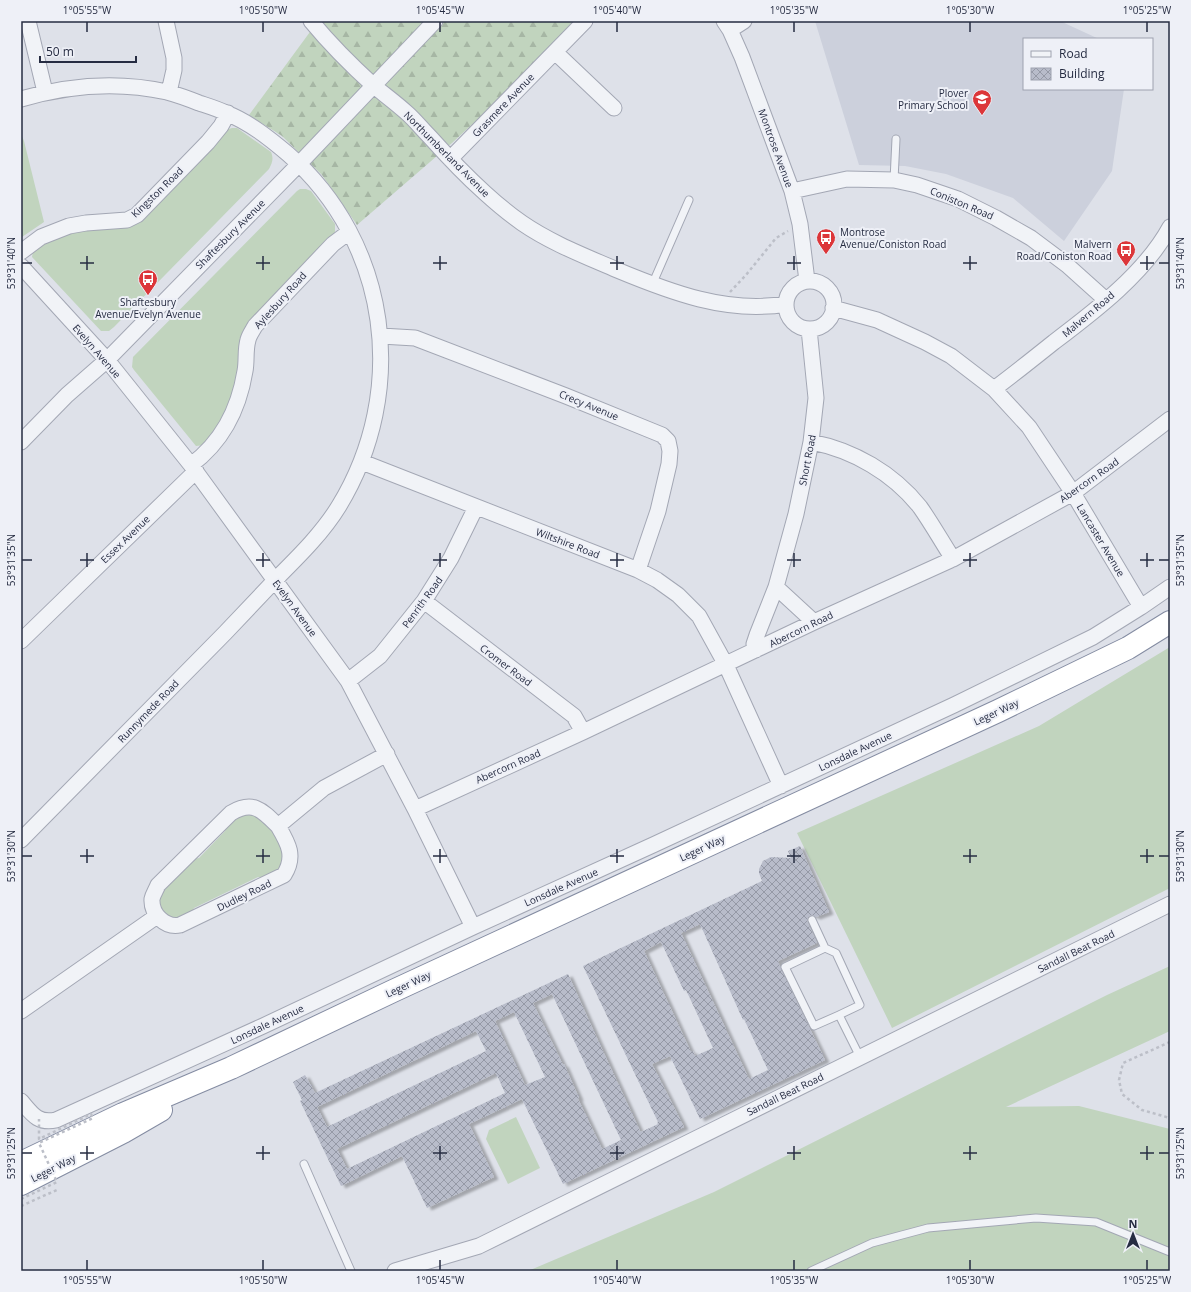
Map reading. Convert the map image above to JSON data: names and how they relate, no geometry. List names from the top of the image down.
{
  "streets": {
    "highway": ["Leger Way"],
    "street": [
      "Grasmere Avenue",
      "Montrose Avenue",
      "Northumberland Avenue",
      "Kingston Road",
      "Coniston Road",
      "Shaftesbury Avenue",
      "Aylesbury Road",
      "Malvern Road",
      "Evelyn Avenue",
      "Crecy Avenue",
      "Short Road",
      "Abercorn Road",
      "Essex Avenue",
      "Lancaster Avenue",
      "Wiltshire Road",
      "Penrith Road",
      "Cromer Road",
      "Runnymede Road",
      "Lonsdale Avenue",
      "Dudley Road",
      "Sandall Beat Road"
    ]
  },
  "crossings": [
    ["Grasmere Avenue", "Northumberland Avenue"],
    ["Montrose Avenue", "Northumberland Avenue"],
    ["Montrose Avenue", "Coniston Road"],
    ["Montrose Avenue", "Short Road"],
    ["Montrose Avenue", "Lancaster Avenue"],
    ["Northumberland Avenue", "Shaftesbury Avenue"],
    ["Northumberland Avenue", "Short Road"],
    ["Northumberland Avenue", "Lancaster Avenue"],
    ["Kingston Road", "Runnymede Road"],
    ["Coniston Road", "Malvern Road"],
    ["Shaftesbury Avenue", "Evelyn Avenue"],
    ["Shaftesbury Avenue", "Runnymede Road"],
    ["Aylesbury Road", "Evelyn Avenue"],
    ["Aylesbury Road", "Essex Avenue"],
    ["Aylesbury Road", "Runnymede Road"],
    ["Malvern Road", "Lancaster Avenue"],
    ["Evelyn Avenue", "Abercorn Road"],
    ["Evelyn Avenue", "Essex Avenue"],
    ["Evelyn Avenue", "Penrith Road"],
    ["Evelyn Avenue", "Runnymede Road"],
    ["Evelyn Avenue", "Lonsdale Avenue"],
    ["Crecy Avenue", "Wiltshire Road"],
    ["Crecy Avenue", "Runnymede Road"],
    ["Short Road", "Abercorn Road"],
    ["Short Road", "Lancaster Avenue"],
    ["Abercorn Road", "Lancaster Avenue"],
    ["Abercorn Road", "Wiltshire Road"],
    ["Abercorn Road", "Cromer Road"],
    ["Lancaster Avenue", "Lonsdale Avenue"],
    ["Wiltshire Road", "Penrith Road"],
    ["Wiltshire Road", "Runnymede Road"],
    ["Wiltshire Road", "Lonsdale Avenue"],
    ["Penrith Road", "Cromer Road"]
  ],
  "places": {
    "school or university": ["Plover Primary School"],
    "bus stop": ["Montrose Avenue/Coniston Road", "Malvern Road/Coniston Road", "Shaftesbury Avenue/Evelyn Avenue"]
  },
  "legend": ["Road", "Building"],
  "scale_bar": "50 m",
  "north": "top",
  "coordinates": [
    "1°05'55\"W",
    "1°05'50\"W",
    "1°05'45\"W",
    "1°05'40\"W",
    "1°05'35\"W",
    "1°05'30\"W",
    "1°05'25\"W",
    "53°31'40\"N",
    "53°31'35\"N",
    "53°31'30\"N",
    "53°31'25\"N"
  ]
}
